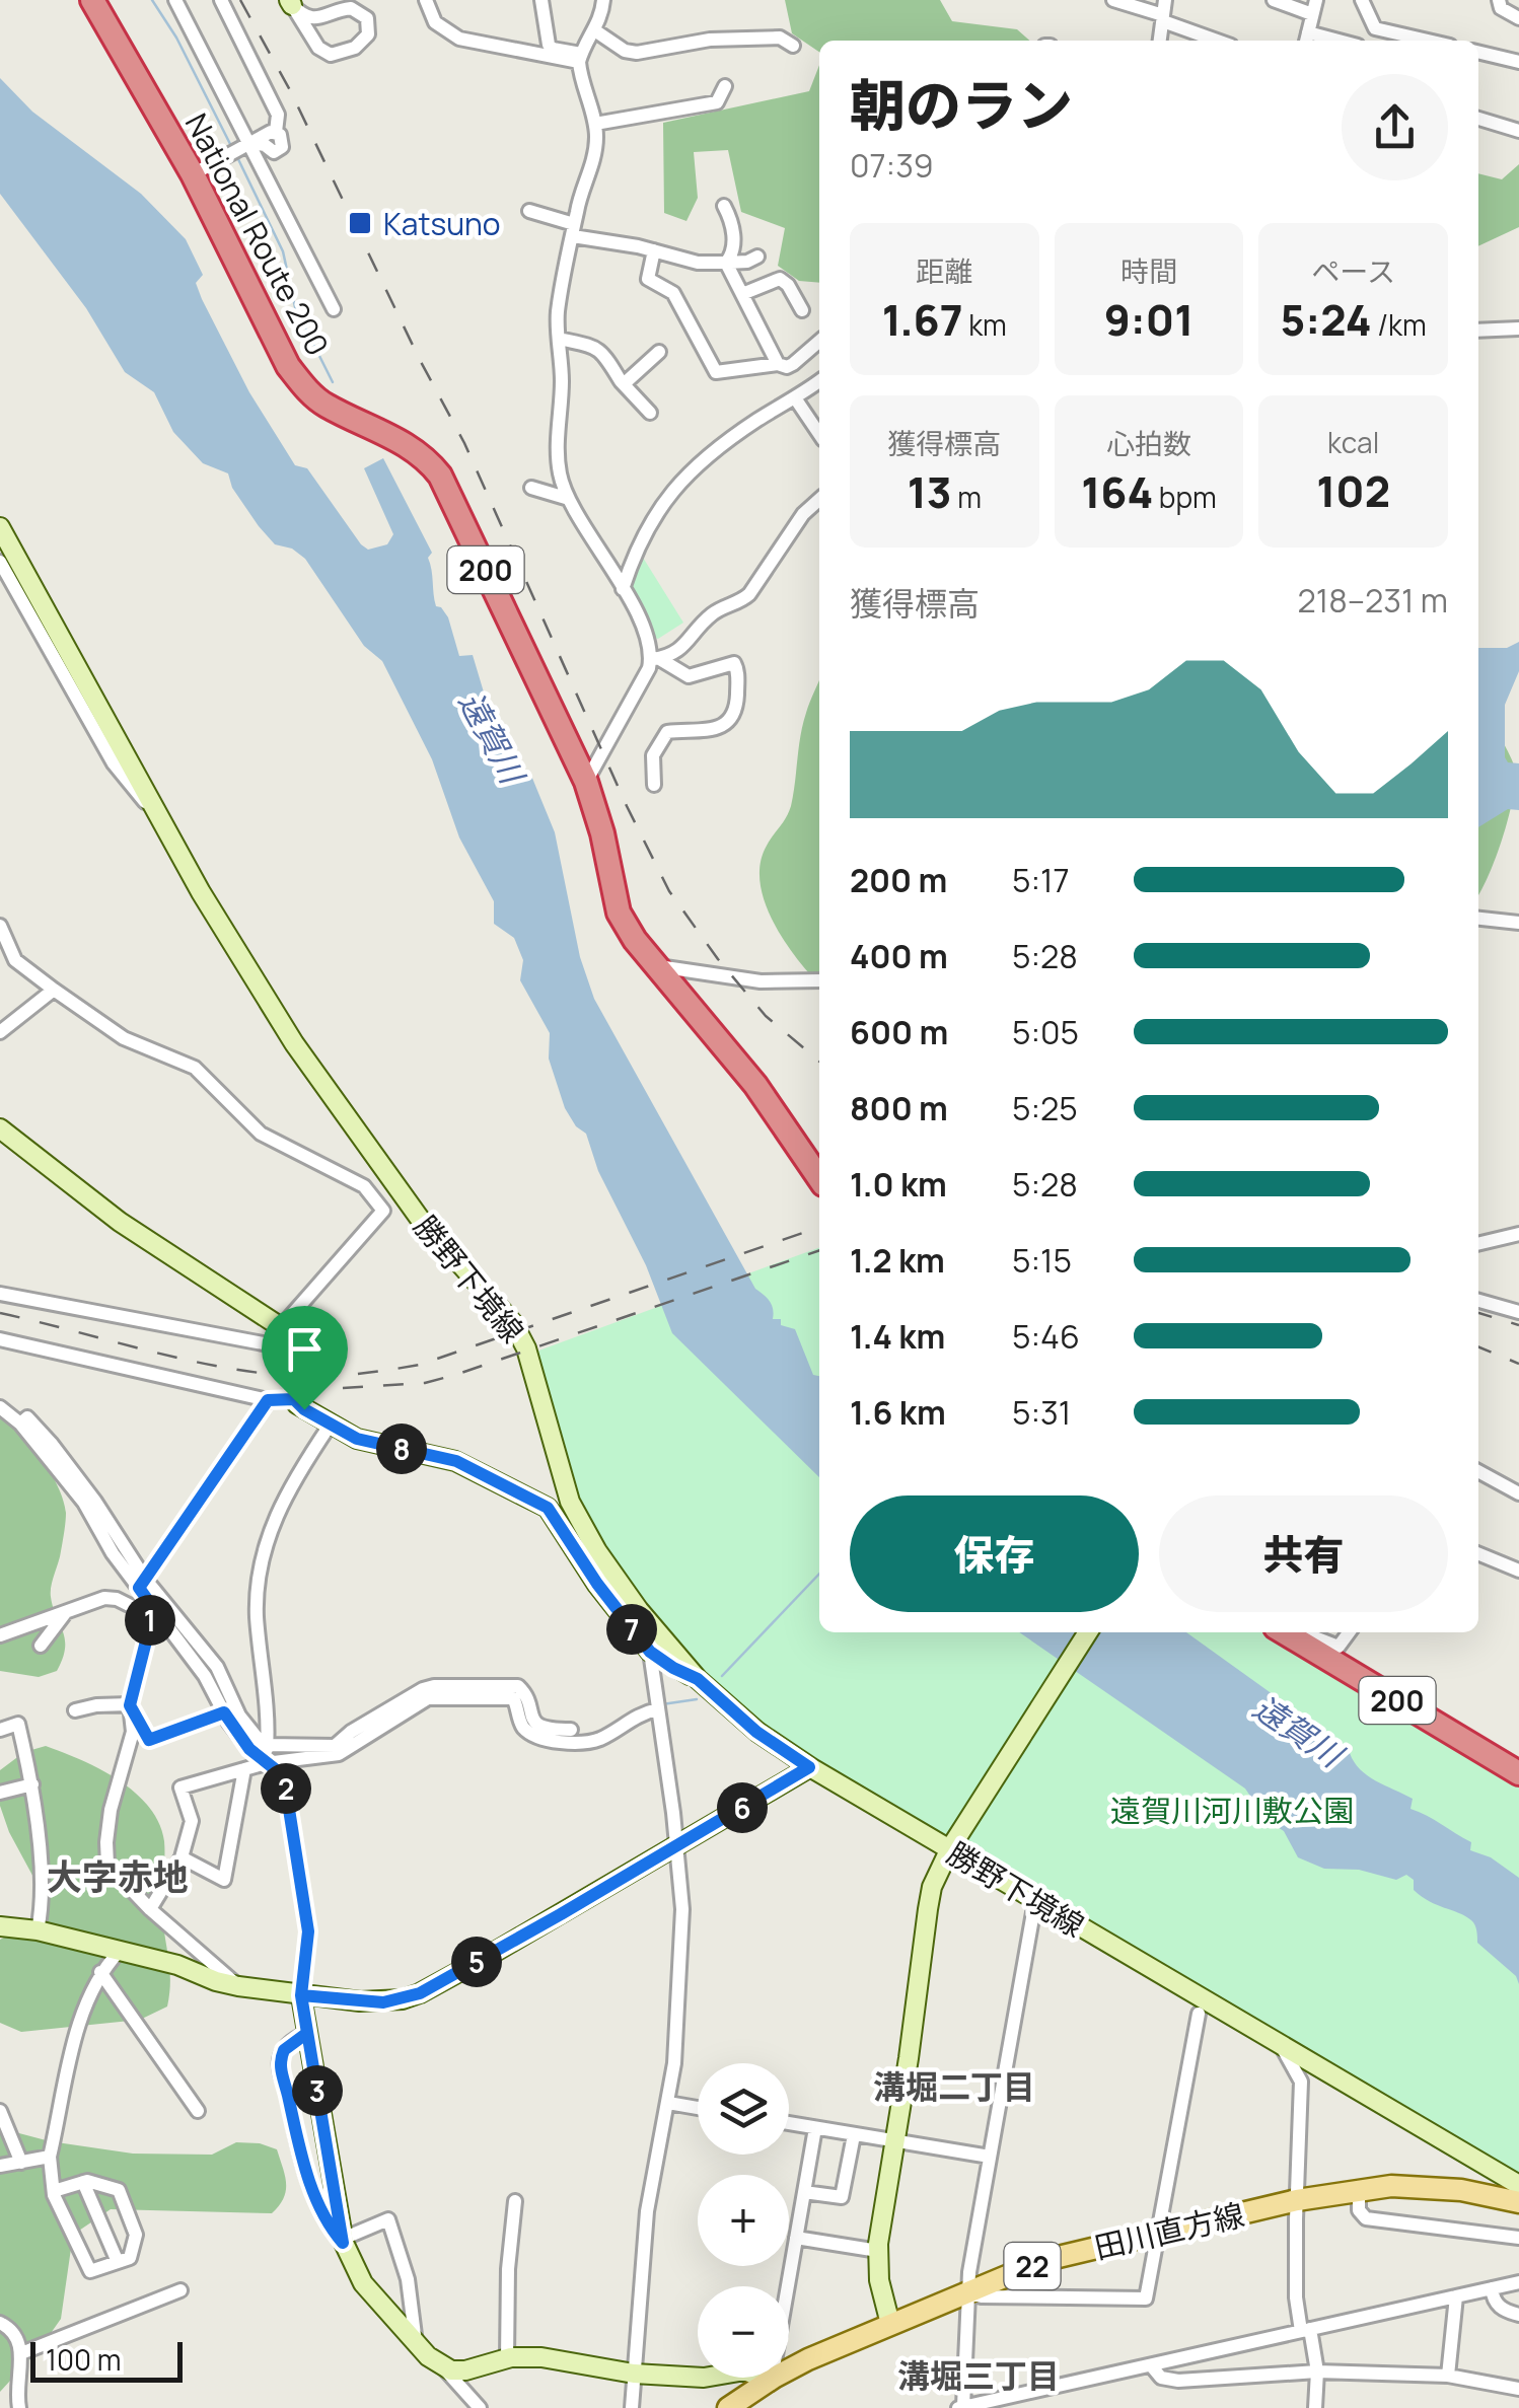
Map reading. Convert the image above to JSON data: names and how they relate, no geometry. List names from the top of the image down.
{
  "streets": {
    "highway": ["National Route 200", "200"],
    "main road": ["田川直方線", "22"],
    "street": ["勝野下境線"]
  },
  "districts": ["大字赤地", "溝堀二丁目", "溝堀三丁目"],
  "water": ["遠賀川"],
  "parks": ["遠賀川河川敷公園"],
  "places": {
    "transit": ["Katsuno"]
  },
  "scale_bar": "100 m",
  "page": {
    "heading": ["朝のラン", "07:39"],
    "stats": [
      ["距離", "1.67 km"],
      ["時間", "9:01"],
      ["ペース", "5:24 /km"],
      ["獲得標高", "13 m"],
      ["心拍数", "164 bpm"],
      ["kcal", "102"]
    ],
    "chart": ["獲得標高", "218–231 m"],
    "list": [
      {
        "name": "200 m",
        "note": "5:17"
      },
      {
        "name": "400 m",
        "note": "5:28"
      },
      {
        "name": "600 m",
        "note": "5:05"
      },
      {
        "name": "800 m",
        "note": "5:25"
      },
      {
        "name": "1.0 km",
        "note": "5:28"
      },
      {
        "name": "1.2 km",
        "note": "5:15"
      },
      {
        "name": "1.4 km",
        "note": "5:46"
      },
      {
        "name": "1.6 km",
        "note": "5:31"
      }
    ],
    "pins": [
      "8",
      "1",
      "7",
      "2",
      "6",
      "5",
      "3"
    ],
    "buttons": ["保存", "共有"],
    "map_buttons": ["+", "−"],
    "scale": "100 m"
  }
}
